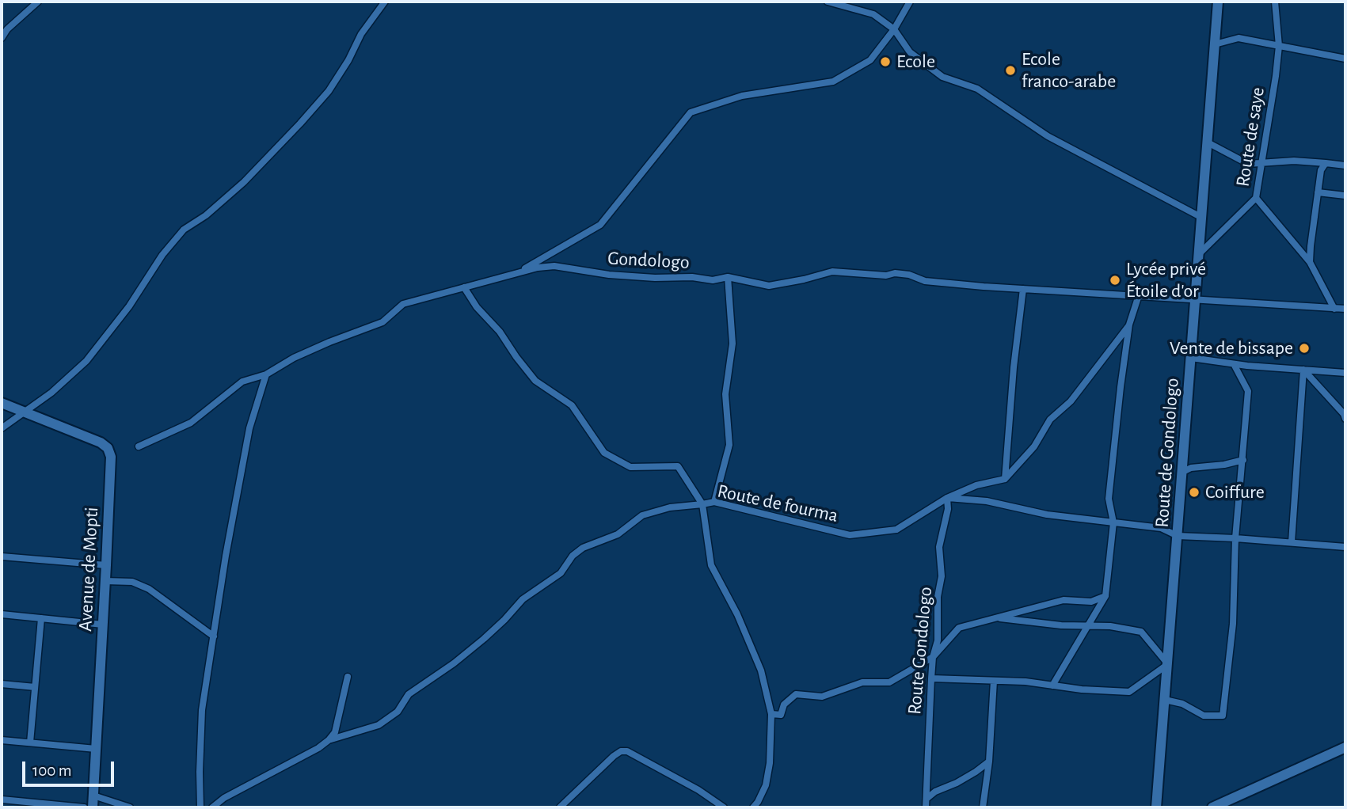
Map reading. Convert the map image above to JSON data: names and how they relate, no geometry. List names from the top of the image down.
{
  "streets": {
    "street": [
      "Route de saye",
      "Gondologo",
      "Route de Gondologo",
      "Route de fourma",
      "Avenue de Mopti",
      "Route Gondologo"
    ]
  },
  "crossings": [
    ["Route de saye", "Route de Gondologo"],
    ["Gondologo", "Route de Gondologo"],
    ["Gondologo", "Route de fourma"],
    ["Route de fourma", "Route Gondologo"]
  ],
  "places": [
    "Ecole",
    "Ecole franco-arabe",
    "Lycée privé Étoile d'or",
    "Vente de bissape",
    "Coiffure"
  ],
  "scale_bar": "100 m"
}
